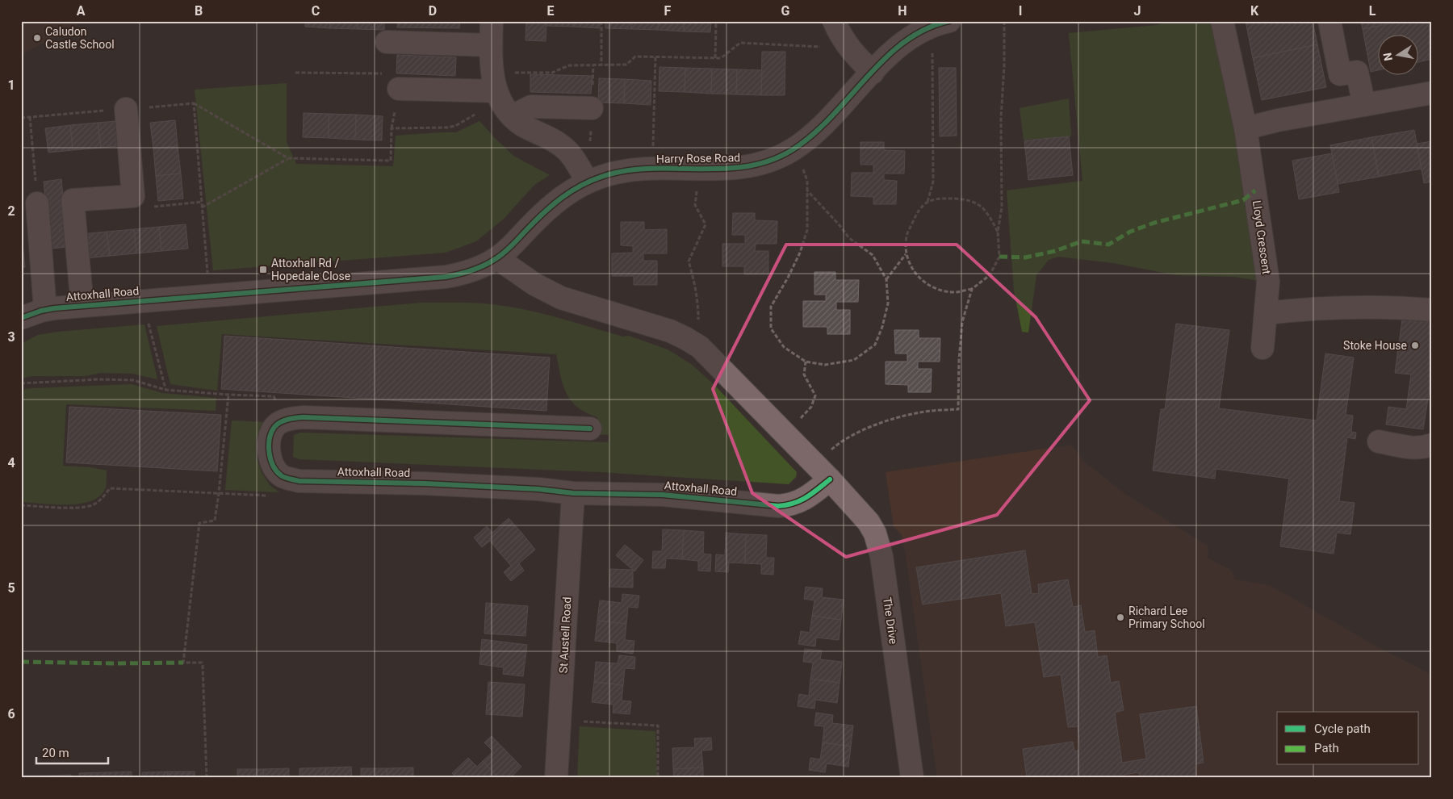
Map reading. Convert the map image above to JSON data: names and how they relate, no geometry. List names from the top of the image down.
{
  "streets": {
    "street": [
      "Harry Rose Road",
      "Lloyd Crescent",
      "Attoxhall Road",
      "The Drive",
      "St Austell Road"
    ]
  },
  "crossings": [
    ["Harry Rose Road", "Attoxhall Road"],
    ["Attoxhall Road", "The Drive"],
    ["Attoxhall Road", "St Austell Road"]
  ],
  "places": {
    "other": ["Caludon Castle School", "Stoke House", "Richard Lee Primary School"],
    "transit": ["Attoxhall Rd / Hopedale Close"]
  },
  "legend": ["Cycle path", "Path"],
  "scale_bar": "20 m",
  "north": "left",
  "grid": {
    "columns": [
      "A",
      "B",
      "C",
      "D",
      "E",
      "F",
      "G",
      "H",
      "I",
      "J",
      "K",
      "L"
    ],
    "rows": [
      "1",
      "2",
      "3",
      "4",
      "5",
      "6"
    ]
  }
}
